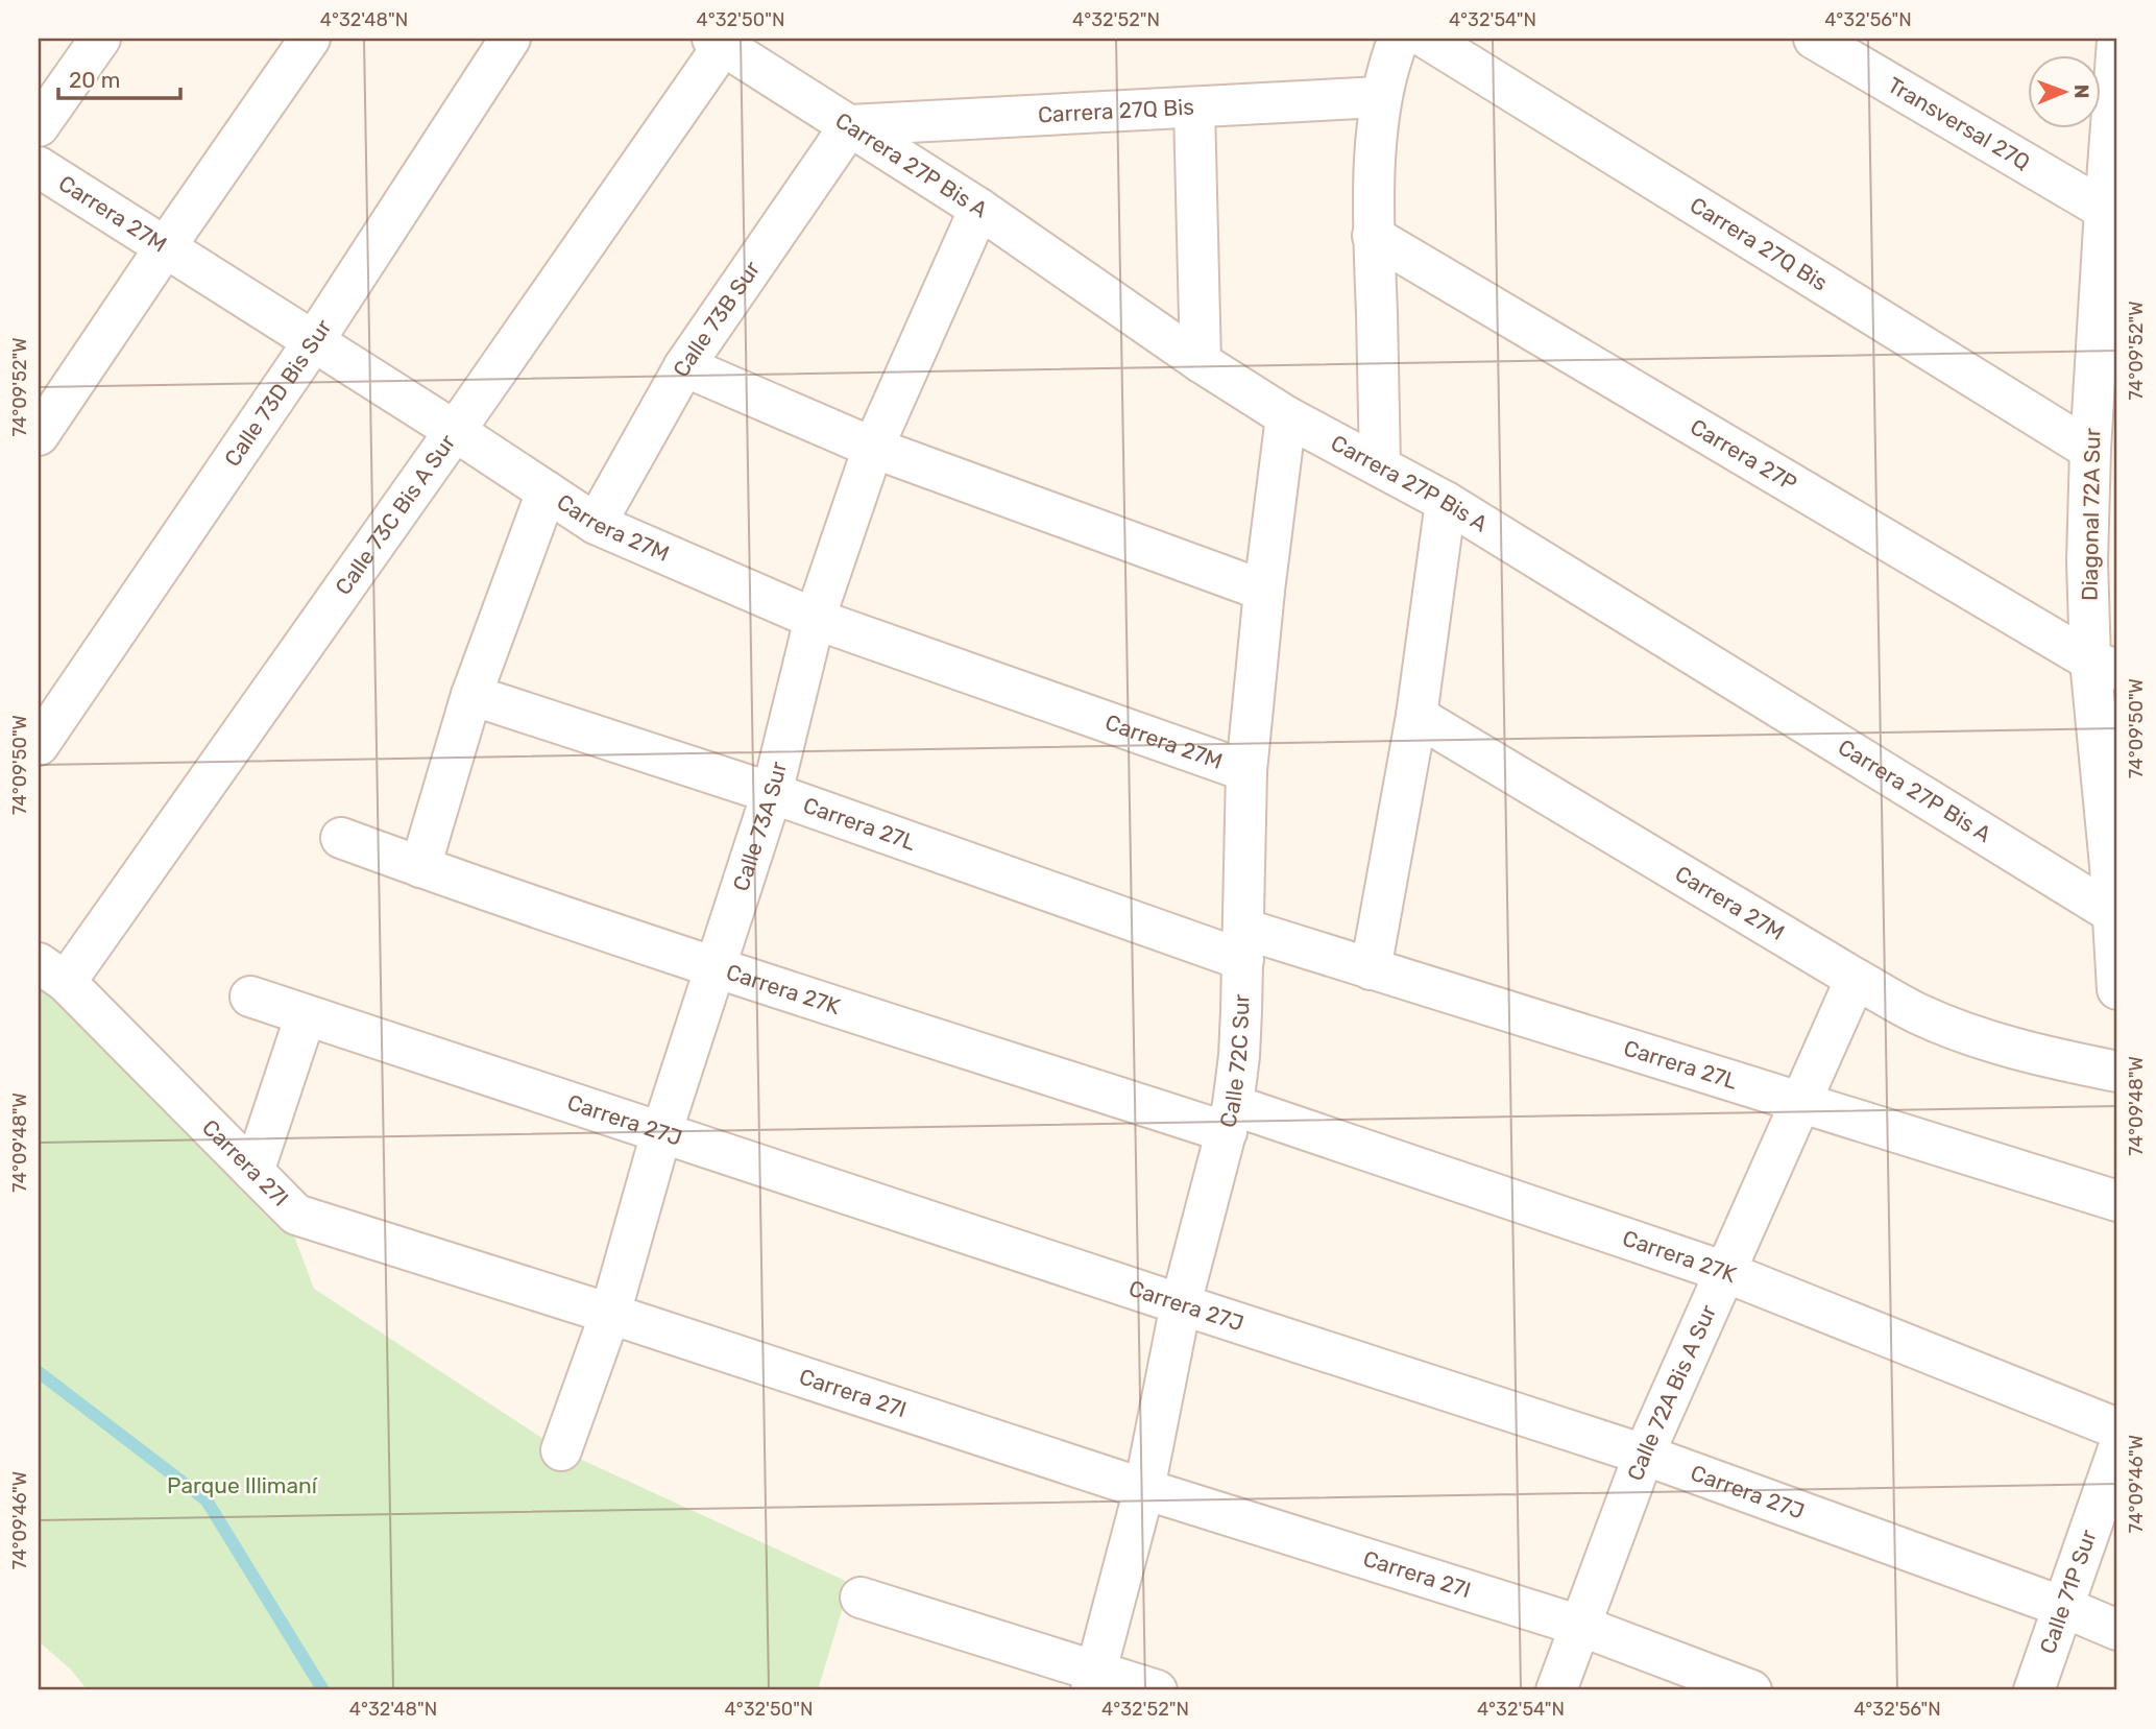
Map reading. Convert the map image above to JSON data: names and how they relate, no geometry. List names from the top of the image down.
{
  "streets": {
    "street": [
      "Carrera 27Q Bis",
      "Transversal 27Q",
      "Carrera 27P Bis A",
      "Carrera 27M",
      "Calle 73B Sur",
      "Calle 73D Bis Sur",
      "Carrera 27P",
      "Calle 73C Bis A Sur",
      "Diagonal 72A Sur",
      "Carrera 27L",
      "Calle 73A Sur",
      "Carrera 27K",
      "Calle 72C Sur",
      "Carrera 27J",
      "Carrera 27I",
      "Calle 72A Bis A Sur",
      "Calle 71P Sur"
    ]
  },
  "crossings": [
    ["Carrera 27Q Bis", "Carrera 27P Bis A"],
    ["Carrera 27Q Bis", "Calle 73B Sur"],
    ["Carrera 27Q Bis", "Diagonal 72A Sur"],
    ["Transversal 27Q", "Diagonal 72A Sur"],
    ["Carrera 27P Bis A", "Calle 73B Sur"],
    ["Carrera 27P Bis A", "Calle 73C Bis A Sur"],
    ["Carrera 27P Bis A", "Diagonal 72A Sur"],
    ["Carrera 27P Bis A", "Calle 73A Sur"],
    ["Carrera 27P Bis A", "Calle 72C Sur"],
    ["Carrera 27M", "Calle 73B Sur"],
    ["Carrera 27M", "Calle 73D Bis Sur"],
    ["Carrera 27M", "Calle 73C Bis A Sur"],
    ["Carrera 27M", "Calle 73A Sur"],
    ["Carrera 27M", "Calle 72C Sur"],
    ["Carrera 27M", "Calle 72A Bis A Sur"],
    ["Carrera 27P", "Diagonal 72A Sur"],
    ["Calle 73C Bis A Sur", "Carrera 27I"],
    ["Carrera 27L", "Calle 73A Sur"],
    ["Carrera 27L", "Calle 72C Sur"],
    ["Carrera 27L", "Calle 72A Bis A Sur"],
    ["Calle 73A Sur", "Carrera 27K"],
    ["Calle 73A Sur", "Carrera 27J"],
    ["Calle 73A Sur", "Carrera 27I"],
    ["Carrera 27K", "Calle 72C Sur"],
    ["Carrera 27K", "Calle 72A Bis A Sur"],
    ["Calle 72C Sur", "Carrera 27J"],
    ["Calle 72C Sur", "Carrera 27I"],
    ["Carrera 27J", "Calle 72A Bis A Sur"],
    ["Carrera 27J", "Calle 71P Sur"],
    ["Carrera 27I", "Calle 72A Bis A Sur"]
  ],
  "parks": ["Parque Illimaní"],
  "scale_bar": "20 m",
  "north": "right",
  "coordinates": [
    "4°32'48\"N",
    "4°32'50\"N",
    "4°32'52\"N",
    "4°32'54\"N",
    "4°32'56\"N",
    "74°09'52\"W",
    "74°09'50\"W",
    "74°09'48\"W",
    "74°09'46\"W"
  ]
}
